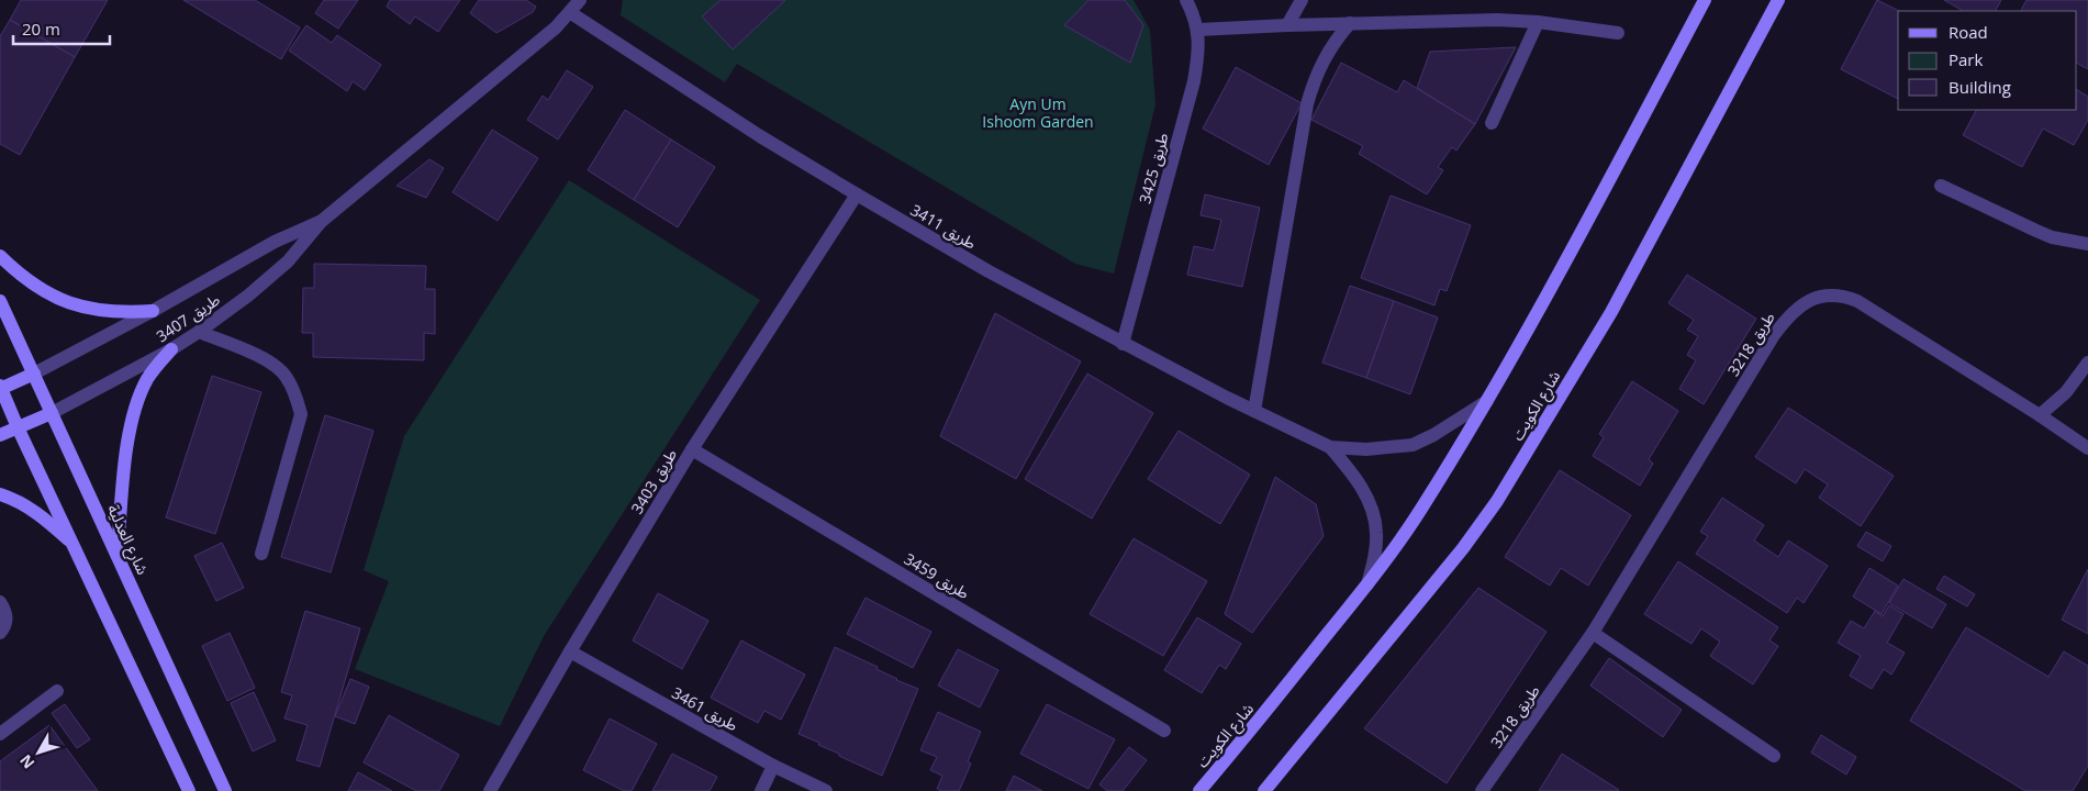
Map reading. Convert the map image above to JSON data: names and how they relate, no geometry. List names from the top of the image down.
{
  "streets": {
    "main road": ["شارع الكويت", "شارع العدلية"],
    "street": [
      "طريق 3425",
      "طريق 3411",
      "طريق 3407",
      "طريق 3218",
      "طريق 3403",
      "طريق 3459",
      "طريق 3461"
    ]
  },
  "crossings": [
    ["طريق 3425", "طريق 3411"],
    ["طريق 3411", "طريق 3407"],
    ["طريق 3411", "شارع الكويت"],
    ["طريق 3411", "طريق 3403"],
    ["طريق 3407", "شارع العدلية"],
    ["طريق 3403", "طريق 3459"],
    ["طريق 3403", "طريق 3461"]
  ],
  "parks": ["Ayn Um Ishoom Garden"],
  "legend": ["Road", "Park", "Building"],
  "scale_bar": "20 m",
  "north": "bottom left"
}
